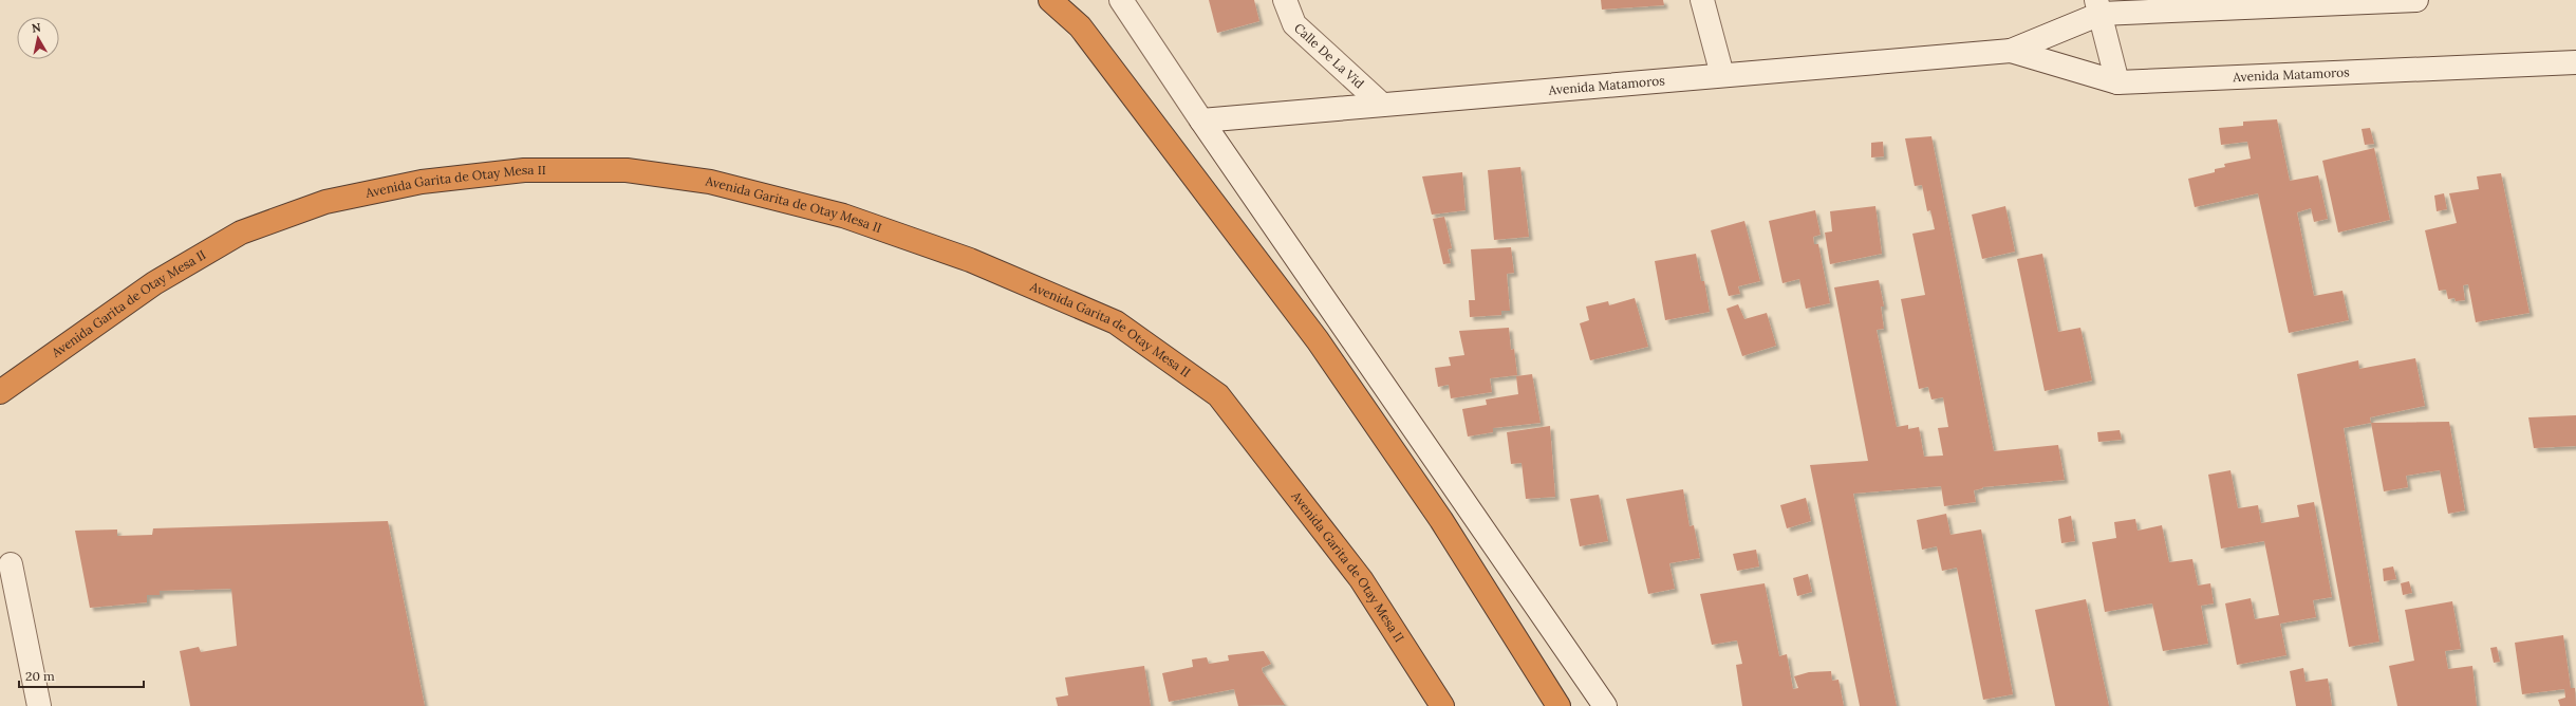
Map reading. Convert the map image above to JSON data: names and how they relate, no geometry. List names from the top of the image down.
{
  "streets": {
    "highway": ["Avenida Garita de Otay Mesa II"],
    "street": ["Calle De La Vid", "Avenida Matamoros"]
  },
  "crossings": [
    ["Calle De La Vid", "Avenida Matamoros"]
  ],
  "scale_bar": "20 m",
  "north": "top"
}
